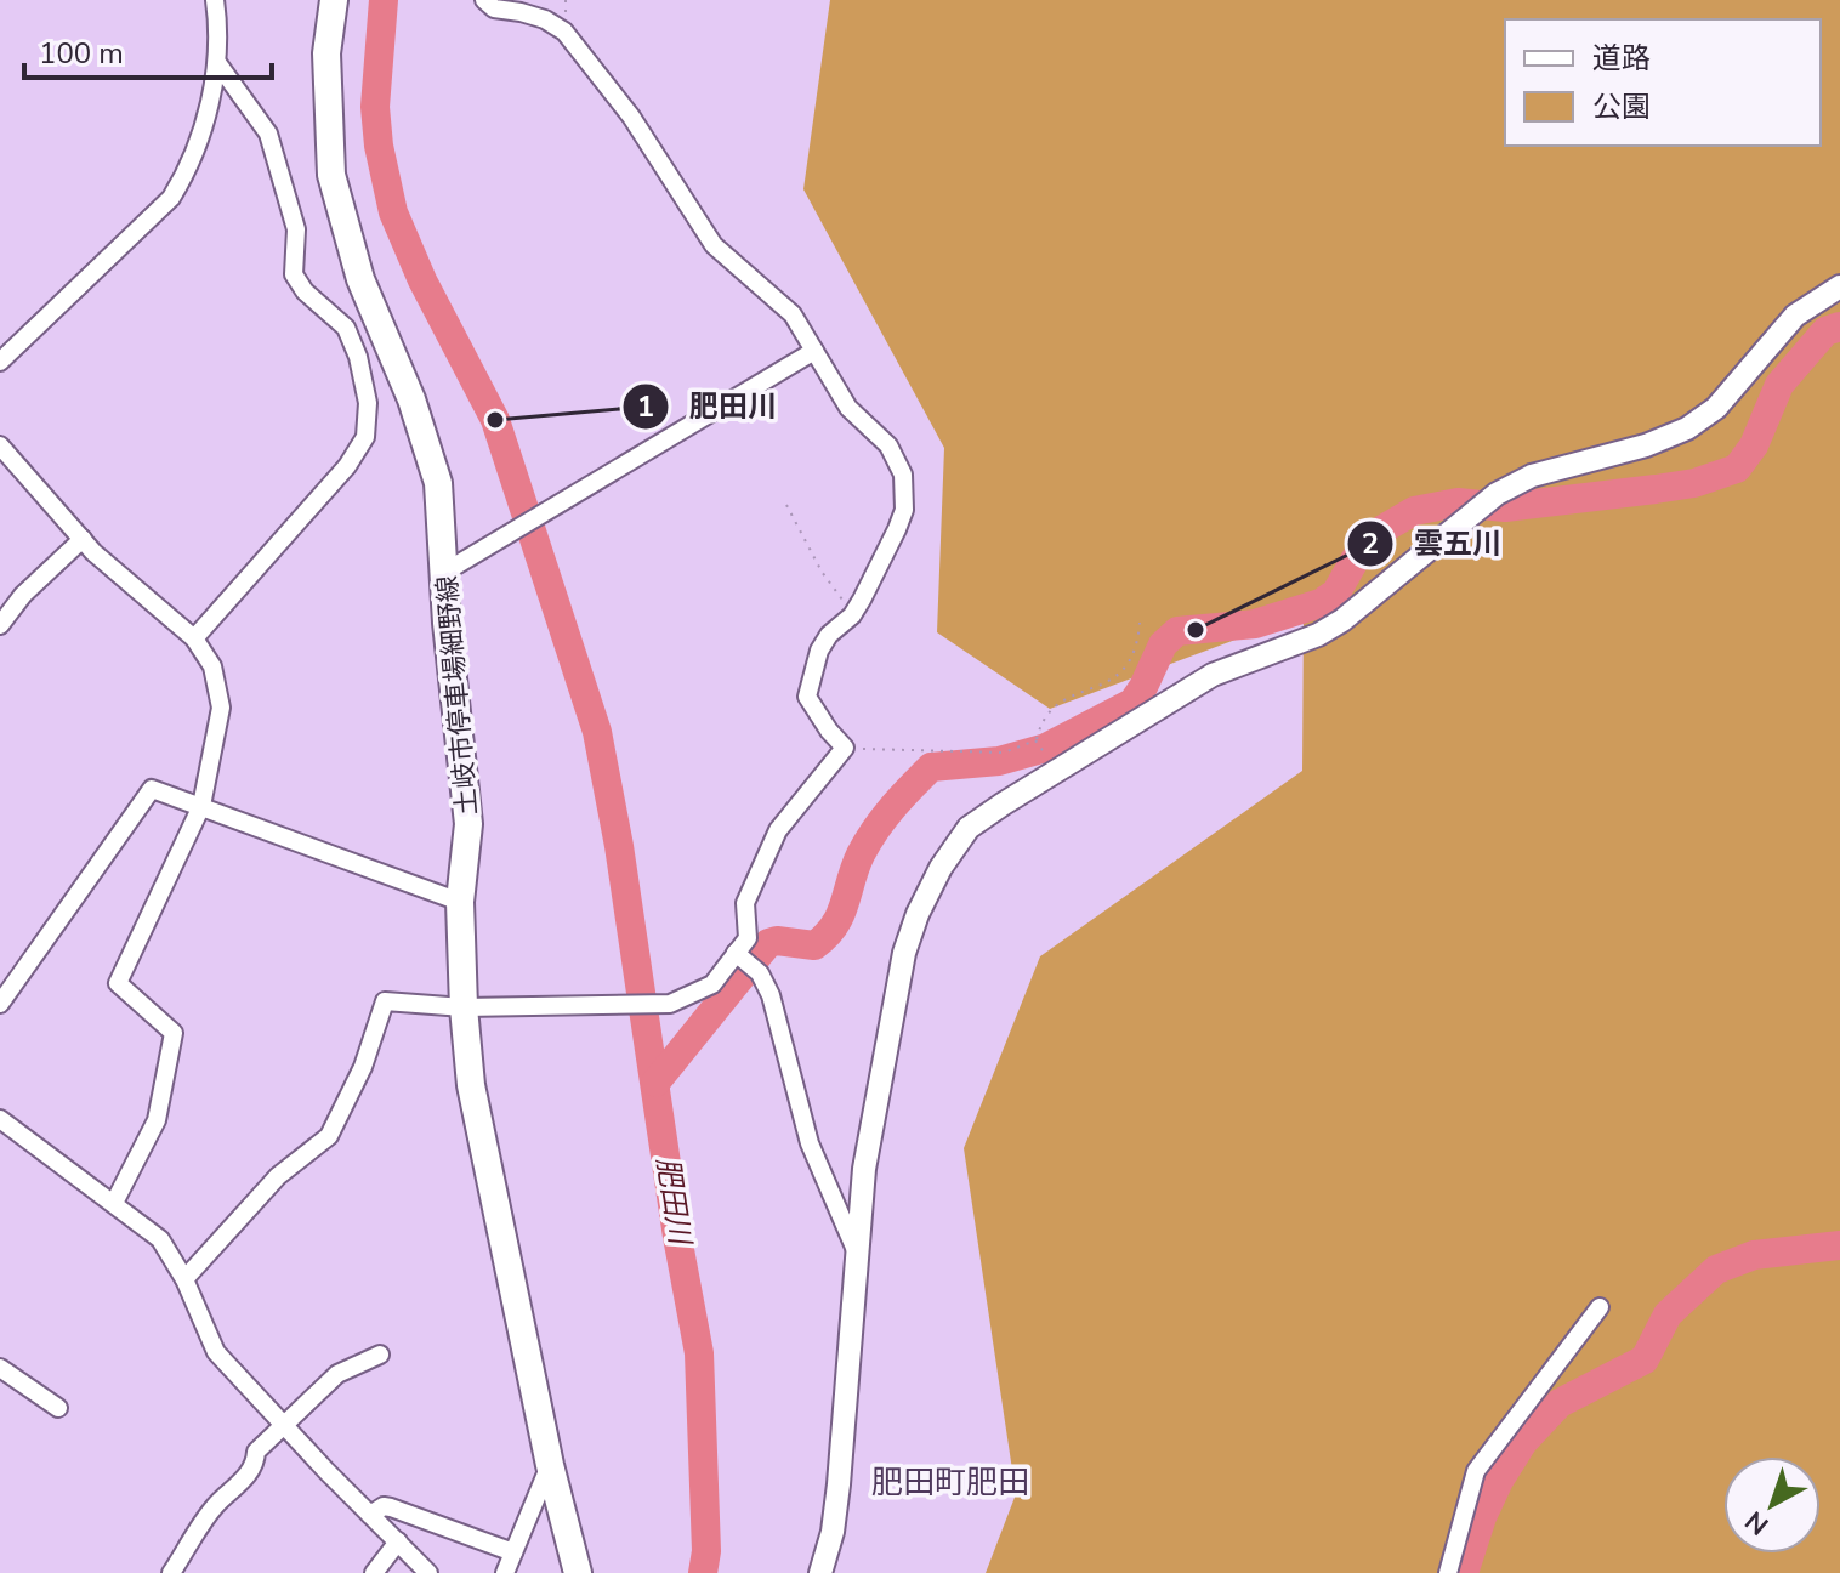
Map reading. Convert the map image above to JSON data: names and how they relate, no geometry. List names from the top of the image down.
{
  "streets": {
    "main road": ["土岐市停車場細野線"]
  },
  "districts": ["肥田町肥田"],
  "water": ["肥田川"],
  "places": ["肥田川", "雲五川"],
  "legend": ["道路", "公園"],
  "scale_bar": "100 m",
  "north": "bottom left"
}
